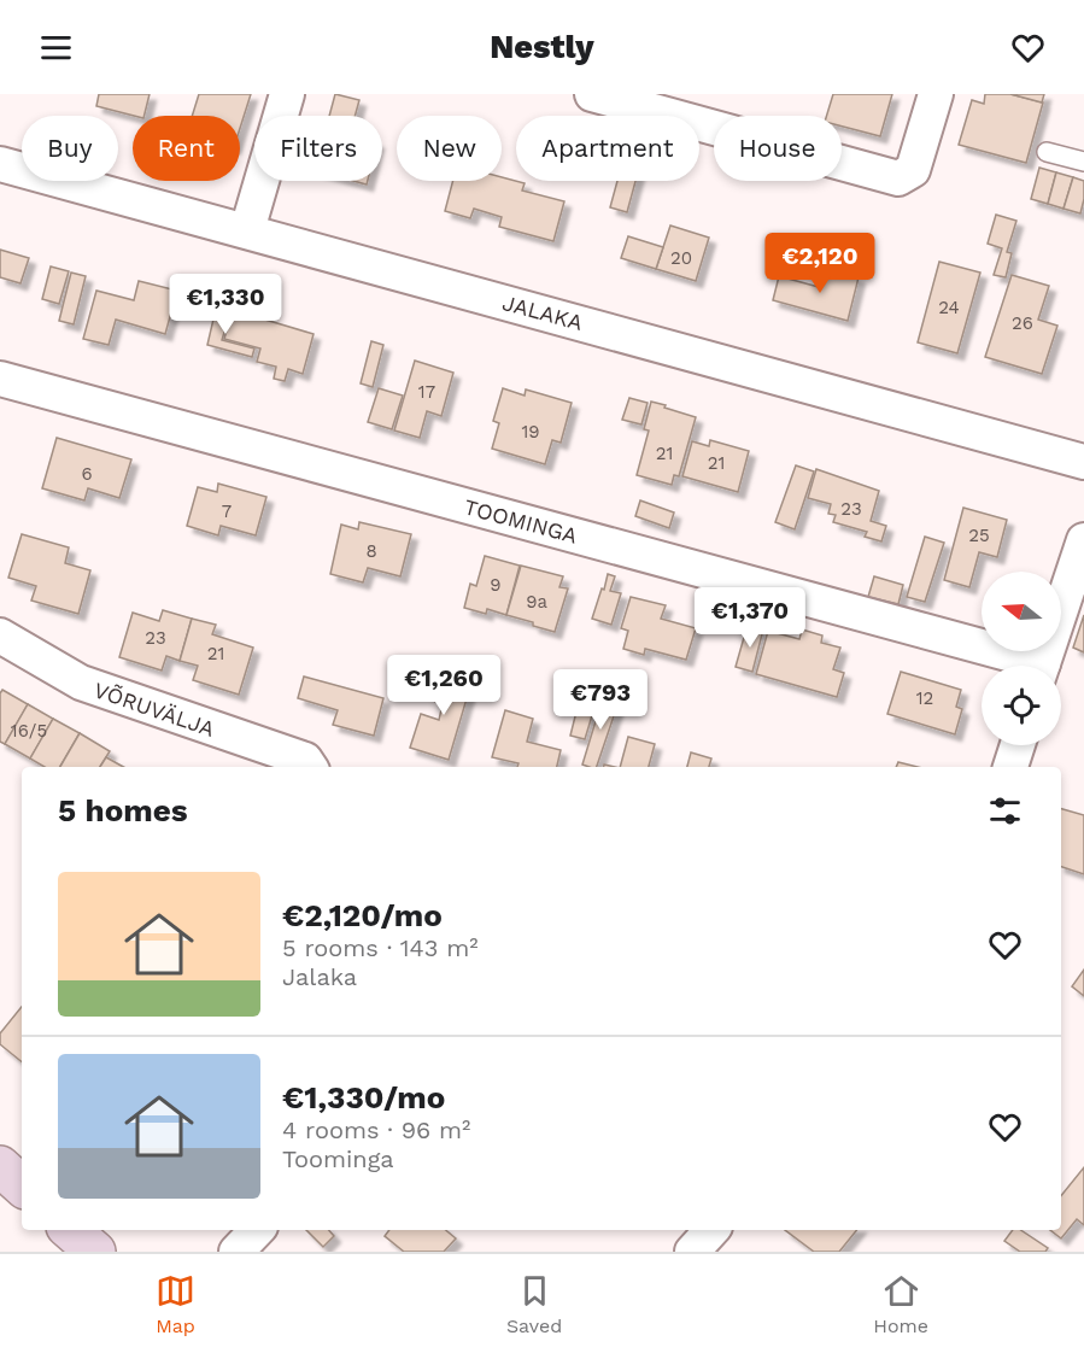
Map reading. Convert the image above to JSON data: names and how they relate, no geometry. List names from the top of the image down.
{
  "streets": {
    "street": ["JALAKA", "TOOMINGA", "VÕRUVÄLJA"]
  },
  "house_numbers": [
    "20",
    "24",
    "26",
    "17",
    "19",
    "21",
    "21",
    "6",
    "23",
    "7",
    "25",
    "8",
    "9",
    "9a",
    "23",
    "21",
    "12",
    "16/5"
  ],
  "north": "left",
  "page": {
    "header": "Nestly",
    "chip": [
      "Buy",
      "Rent",
      "Filters",
      "New",
      "Apartment",
      "House"
    ],
    "price": [
      "€2,120",
      "€1,330",
      "€1,370",
      "€1,260",
      "€793"
    ],
    "heading": "5 homes",
    "list": [
      {
        "name": "€2,120/mo",
        "note": "5 rooms · 143 m² · Jalaka"
      },
      {
        "name": "€1,330/mo",
        "note": "4 rooms · 96 m² · Toominga"
      }
    ],
    "tabs": ["Map", "Saved", "Home"]
  }
}
